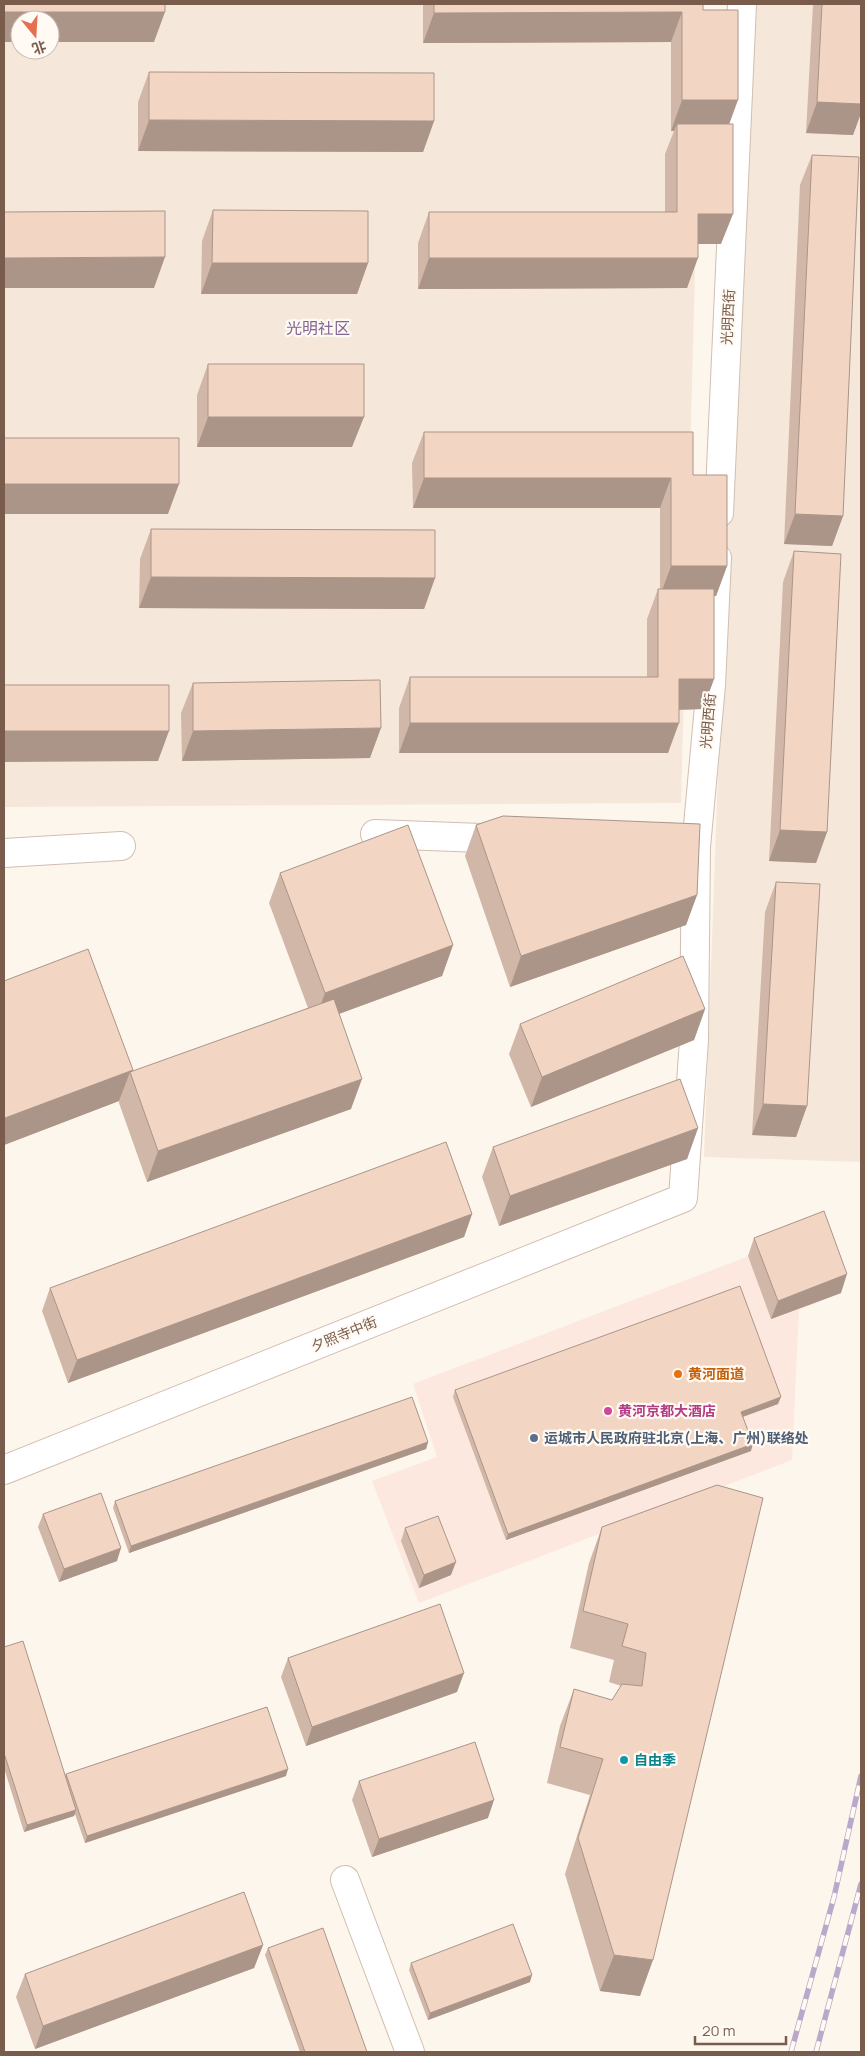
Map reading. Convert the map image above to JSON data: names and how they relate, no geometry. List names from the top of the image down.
{
  "streets": {
    "street": ["光明西街", "夕照寺中街"]
  },
  "crossings": [
    ["光明西街", "夕照寺中街"]
  ],
  "districts": ["光明社区"],
  "places": [
    "黄河面道",
    "黄河京都大酒店",
    "运城市人民政府驻北京(上海、广州)联络处",
    "自由季"
  ],
  "scale_bar": "20 m",
  "north": "bottom"
}
